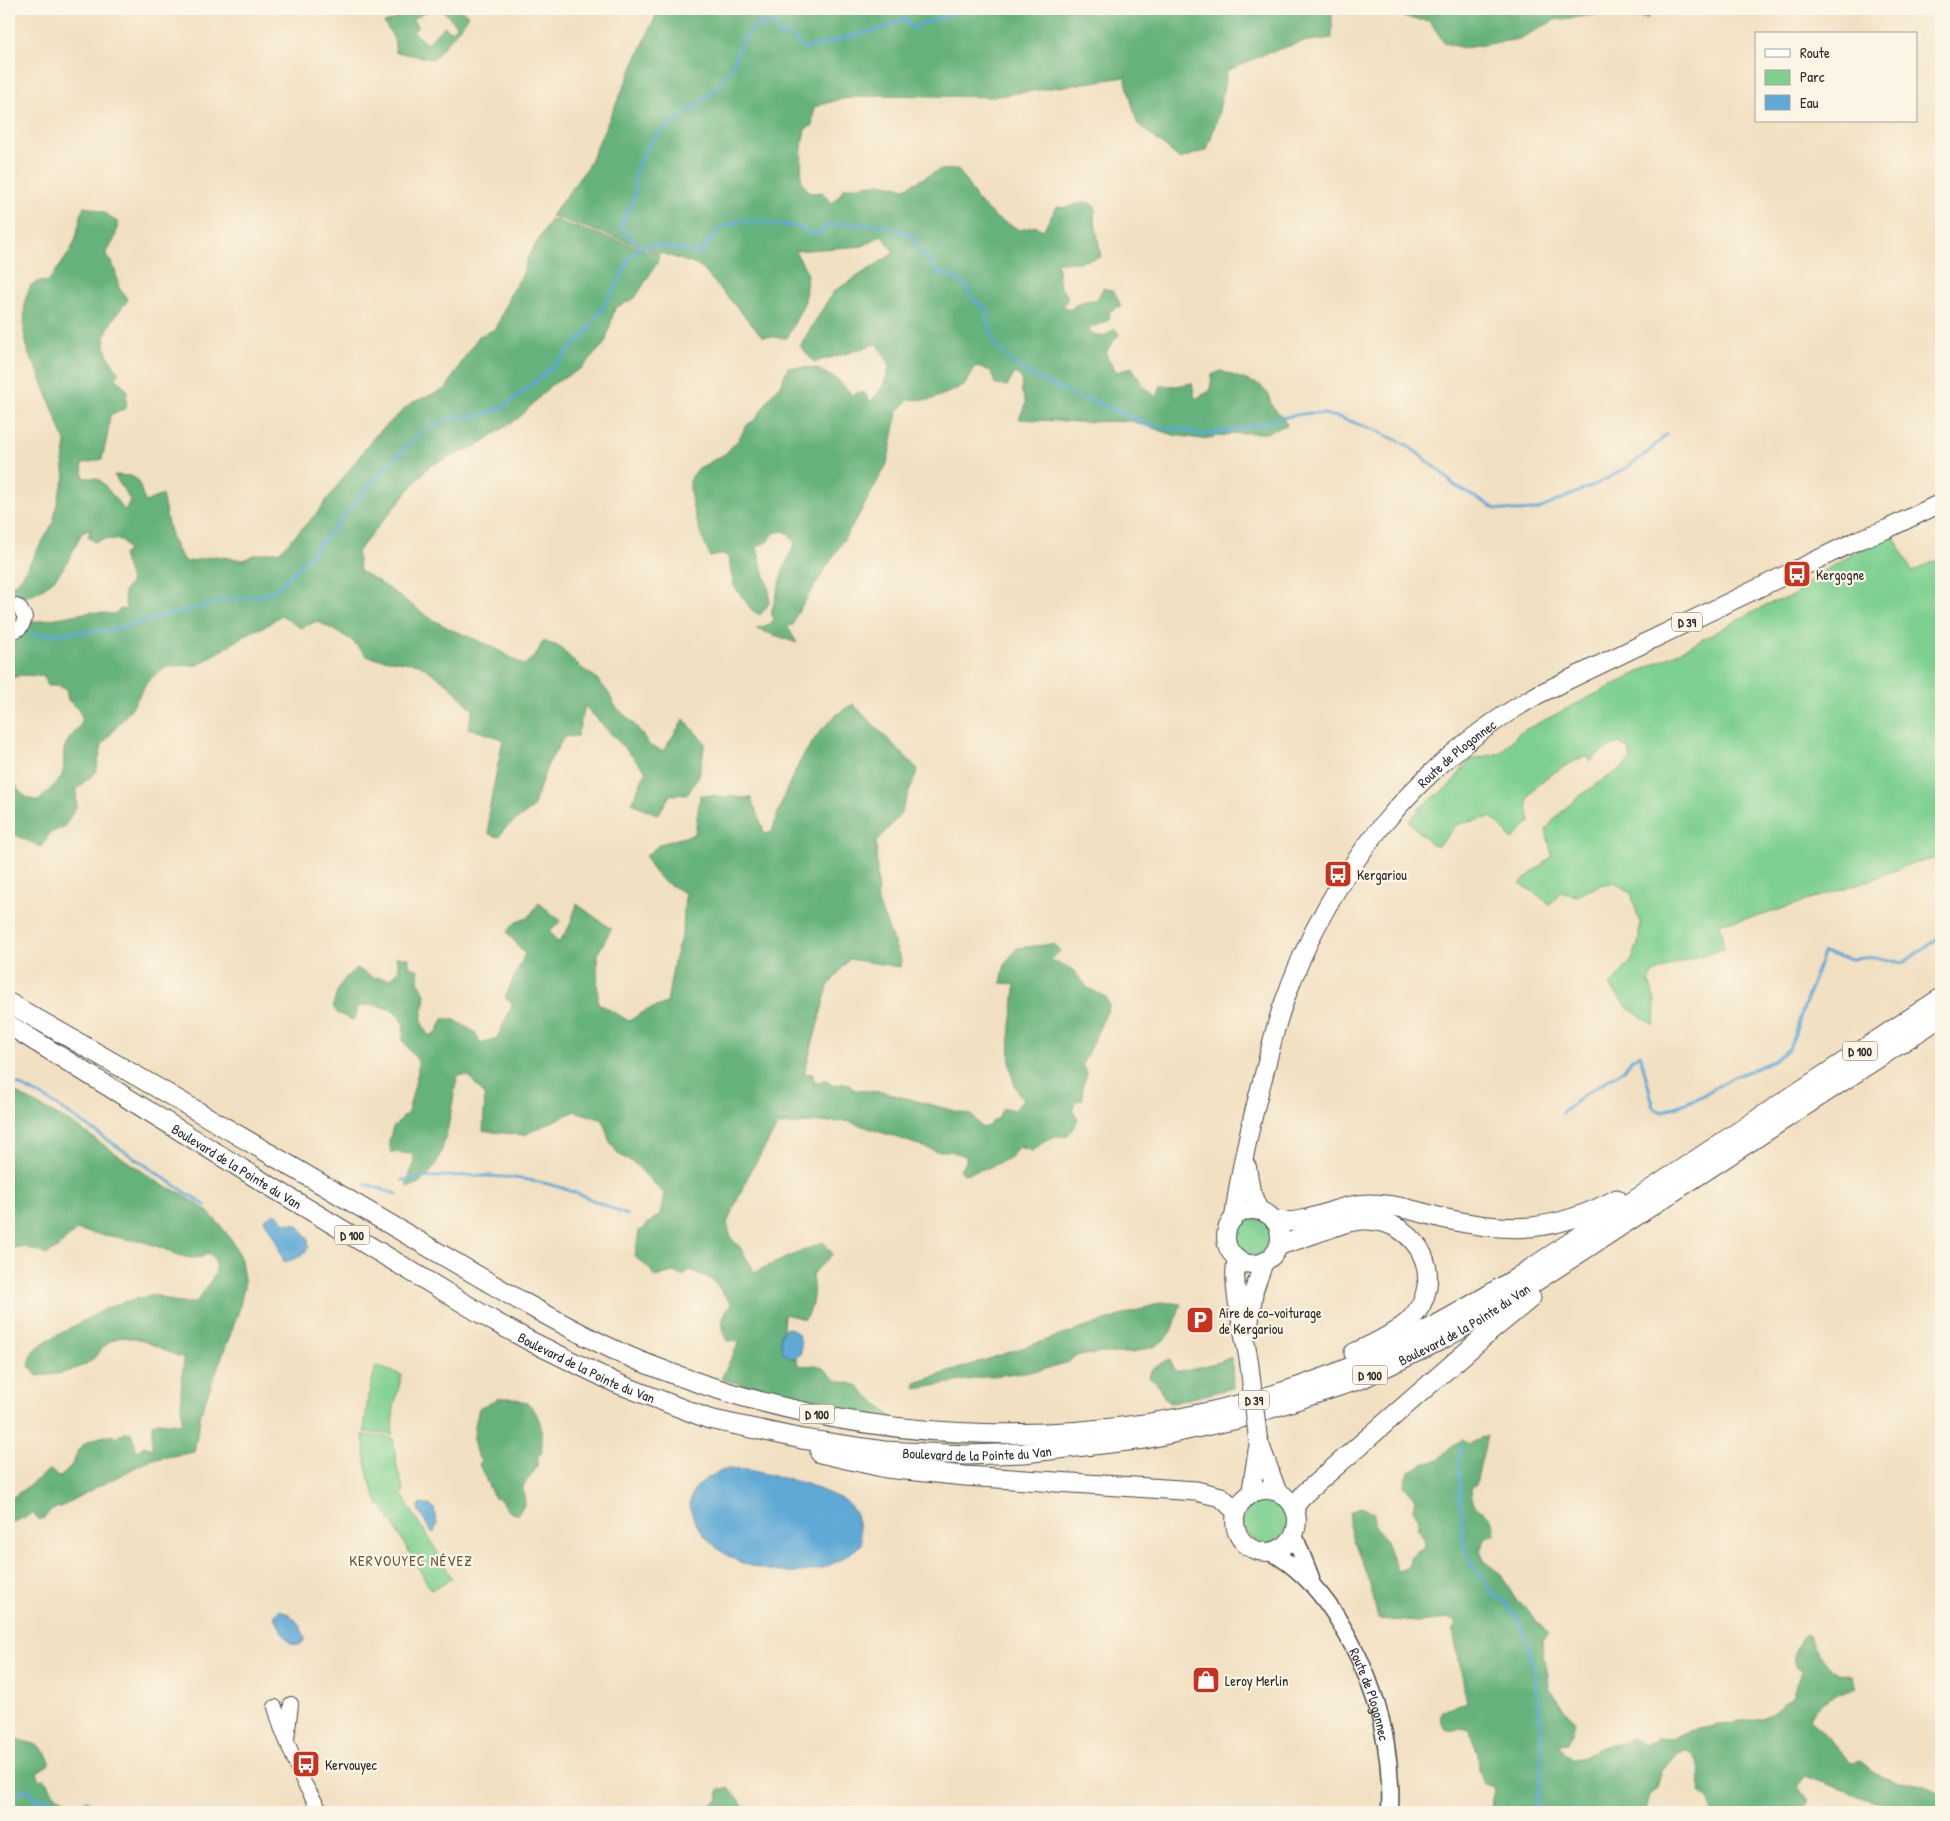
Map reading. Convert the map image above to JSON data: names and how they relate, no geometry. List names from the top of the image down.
{
  "streets": {
    "highway": ["D 100", "Boulevard de la Pointe du Van"],
    "main road": ["D 39", "Route de Plogonnec"]
  },
  "crossings": [
    ["D 39", "Route de Plogonnec"],
    ["D 39", "D 100"],
    ["Route de Plogonnec", "D 100"],
    ["D 100", "Boulevard de la Pointe du Van"]
  ],
  "districts": ["KERVOUYEC NÉVEZ"],
  "places": {
    "bus stop": ["Kergogne", "Kergariou", "Kervouyec"],
    "parking": ["Aire de co-voiturage de Kergariou"],
    "shop": ["Leroy Merlin"]
  },
  "legend": ["Route", "Parc", "Eau"]
}
